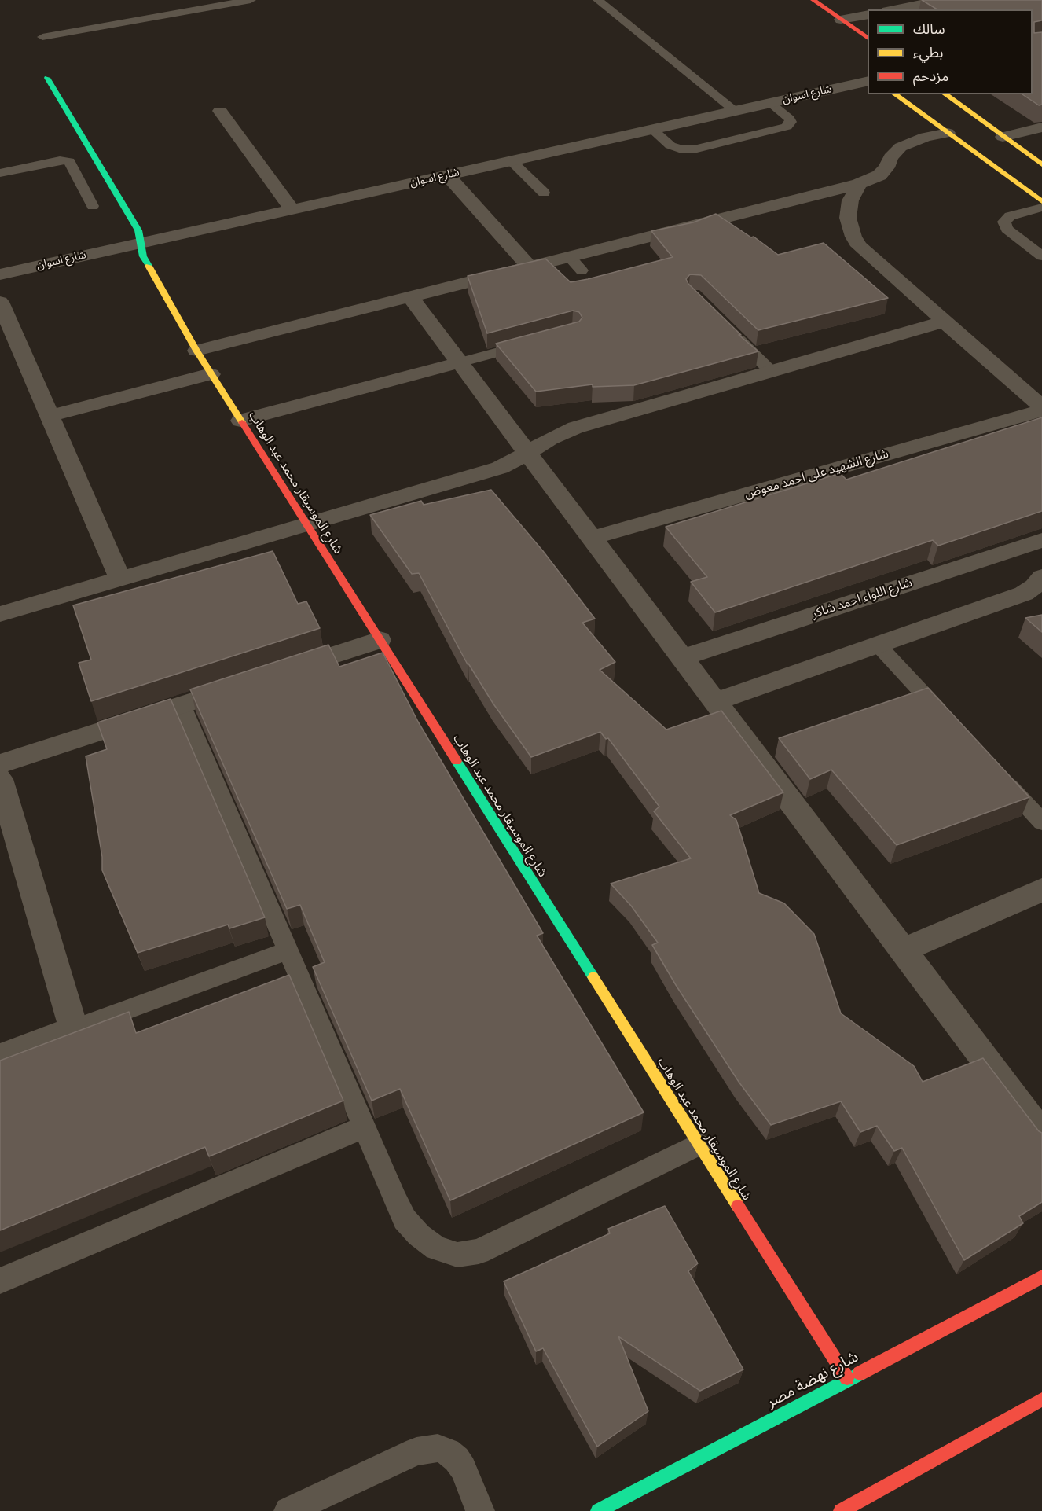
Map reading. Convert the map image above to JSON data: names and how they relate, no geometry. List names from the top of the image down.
{
  "streets": {
    "street": [
      "شارع اسوان",
      "شارع الشهيد على احمد معوض",
      "شارع الموسيقار محمد عبد الوهاب",
      "شارع اللواء احمد شاكر",
      "شارع نهضة مصر"
    ]
  },
  "crossings": [
    ["شارع اسوان", "شارع الموسيقار محمد عبد الوهاب"],
    ["شارع الموسيقار محمد عبد الوهاب", "شارع نهضة مصر"]
  ],
  "legend": ["سالك", "بطيء", "مزدحم"]
}
